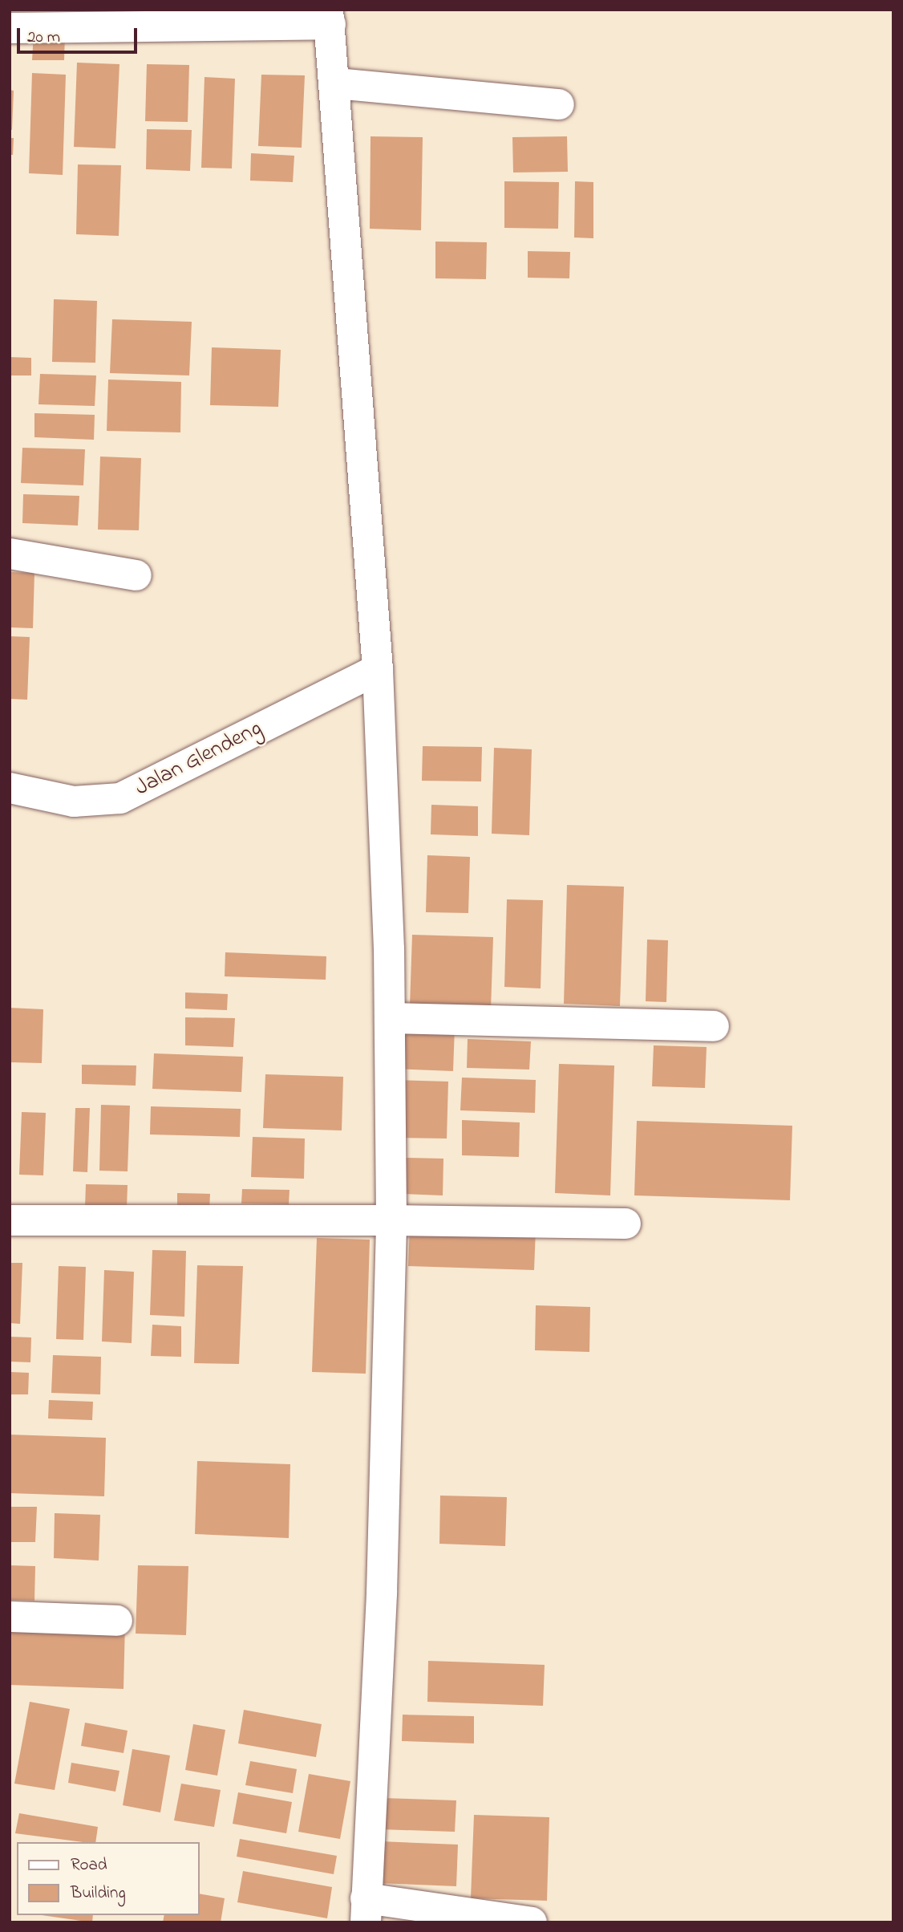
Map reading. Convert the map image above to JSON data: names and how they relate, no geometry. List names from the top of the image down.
{
  "streets": {
    "street": ["Jalan Glendeng"]
  },
  "legend": ["Road", "Building"],
  "scale_bar": "20 m"
}
